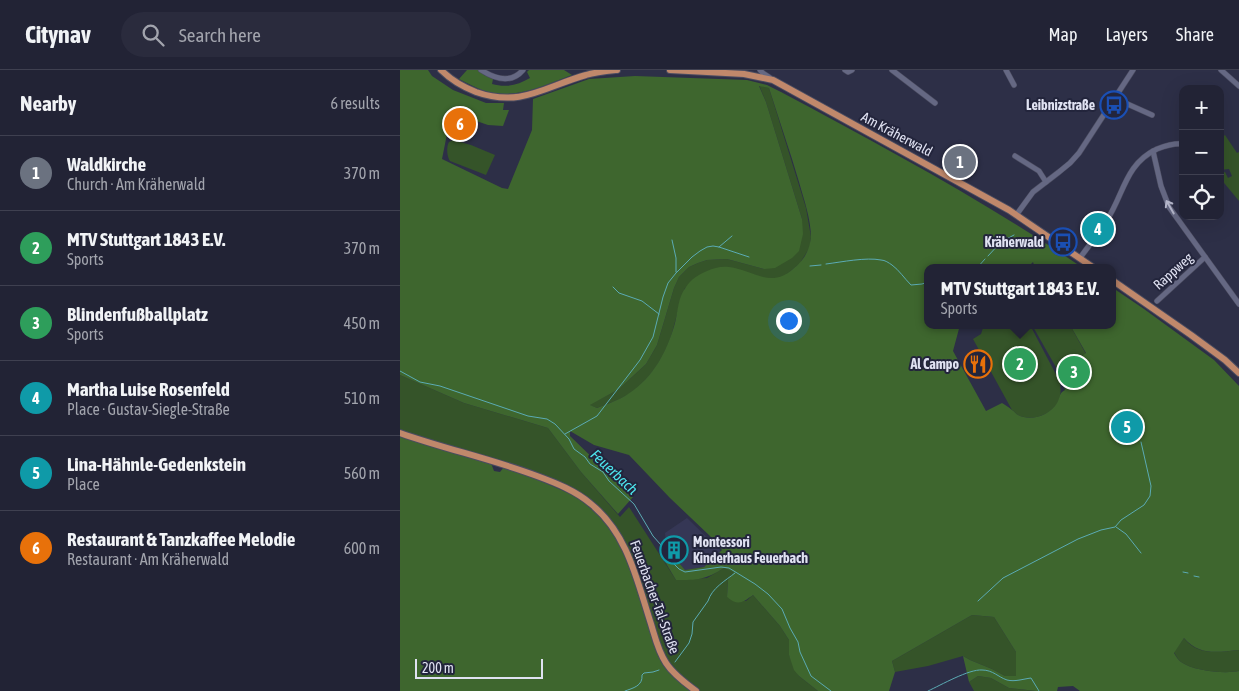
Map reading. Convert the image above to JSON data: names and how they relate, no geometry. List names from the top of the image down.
{
  "streets": {
    "main road": ["Am Kräherwald", "Feuerbacher-Tal-Straße"],
    "street": ["Rappweg"]
  },
  "water": ["Feuerbach"],
  "places": {
    "bus stop": ["Leibnizstraße", "Kräherwald"],
    "restaurant": ["Al Campo"],
    "building": ["Montessori Kinderhaus Feuerbach"]
  },
  "scale_bar": "200 m",
  "page": {
    "header": "Citynav",
    "search": "Search here",
    "nav": ["Map", "Layers", "Share"],
    "heading": ["Nearby", "6 results"],
    "map_buttons": ["+", "−"],
    "pins": [
      "6",
      "1",
      "4",
      "2",
      "3",
      "5"
    ],
    "list": [
      {
        "mark": "1",
        "name": "Waldkirche",
        "note": "Church · Am Kräherwald",
        "value": "370 m"
      },
      {
        "mark": "2",
        "name": "MTV Stuttgart 1843 E.V.",
        "note": "Sports",
        "value": "370 m"
      },
      {
        "mark": "3",
        "name": "Blindenfußballplatz",
        "note": "Sports",
        "value": "450 m"
      },
      {
        "mark": "4",
        "name": "Martha Luise Rosenfeld",
        "note": "Place · Gustav-Siegle-Straße",
        "value": "510 m"
      },
      {
        "mark": "5",
        "name": "Lina-Hähnle-Gedenkstein",
        "note": "Place",
        "value": "560 m"
      },
      {
        "mark": "6",
        "name": "Restaurant & Tanzkaffee Melodie",
        "note": "Restaurant · Am Kräherwald",
        "value": "600 m"
      }
    ],
    "popup": ["MTV Stuttgart 1843 E.V.", "Sports"],
    "scale": "200 m"
  }
}
